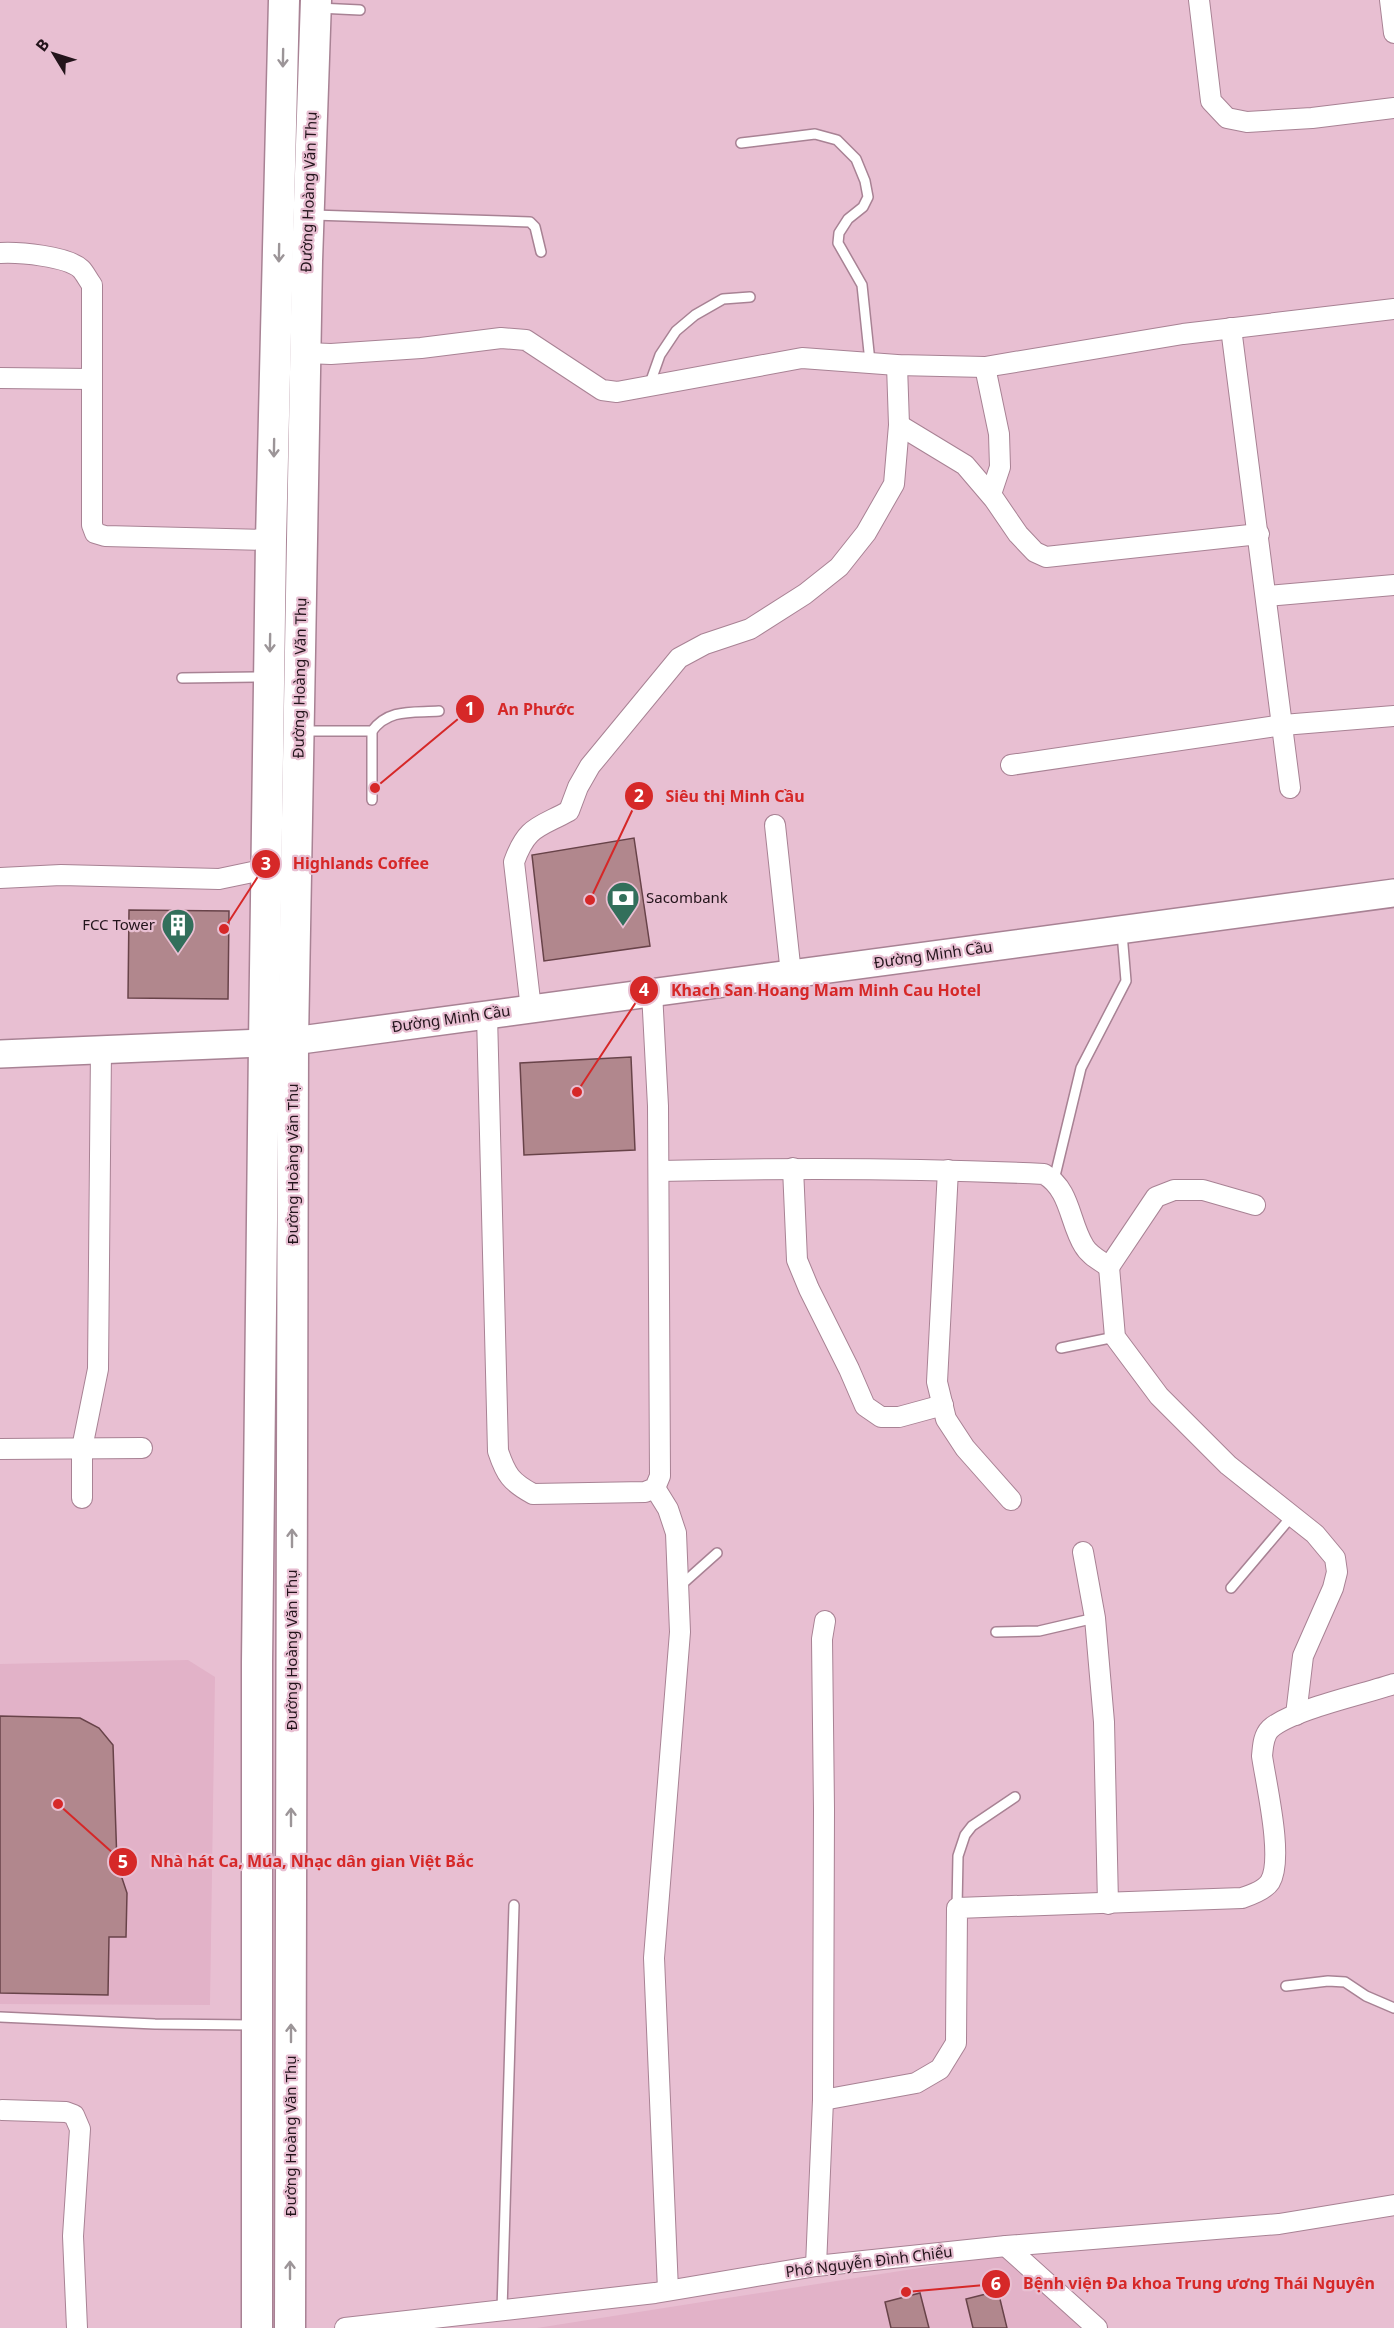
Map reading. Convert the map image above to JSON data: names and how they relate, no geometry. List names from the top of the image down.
{
  "streets": {
    "main road": ["Đường Hoàng Văn Thụ"],
    "street": ["Đường Minh Cầu", "Phố Nguyễn Đình Chiểu"]
  },
  "crossings": [
    ["Đường Hoàng Văn Thụ", "Đường Minh Cầu"]
  ],
  "places": {
    "other": [
      "An Phước",
      "Siêu thị Minh Cầu",
      "Highlands Coffee",
      "Khach San Hoang Mam Minh Cau Hotel",
      "Nhà hát Ca, Múa, Nhạc dân gian Việt Bắc",
      "Bệnh viện Đa khoa Trung ương Thái Nguyên"
    ],
    "bank": ["Sacombank"],
    "building": ["FCC Tower"]
  },
  "north": "top left"
}
